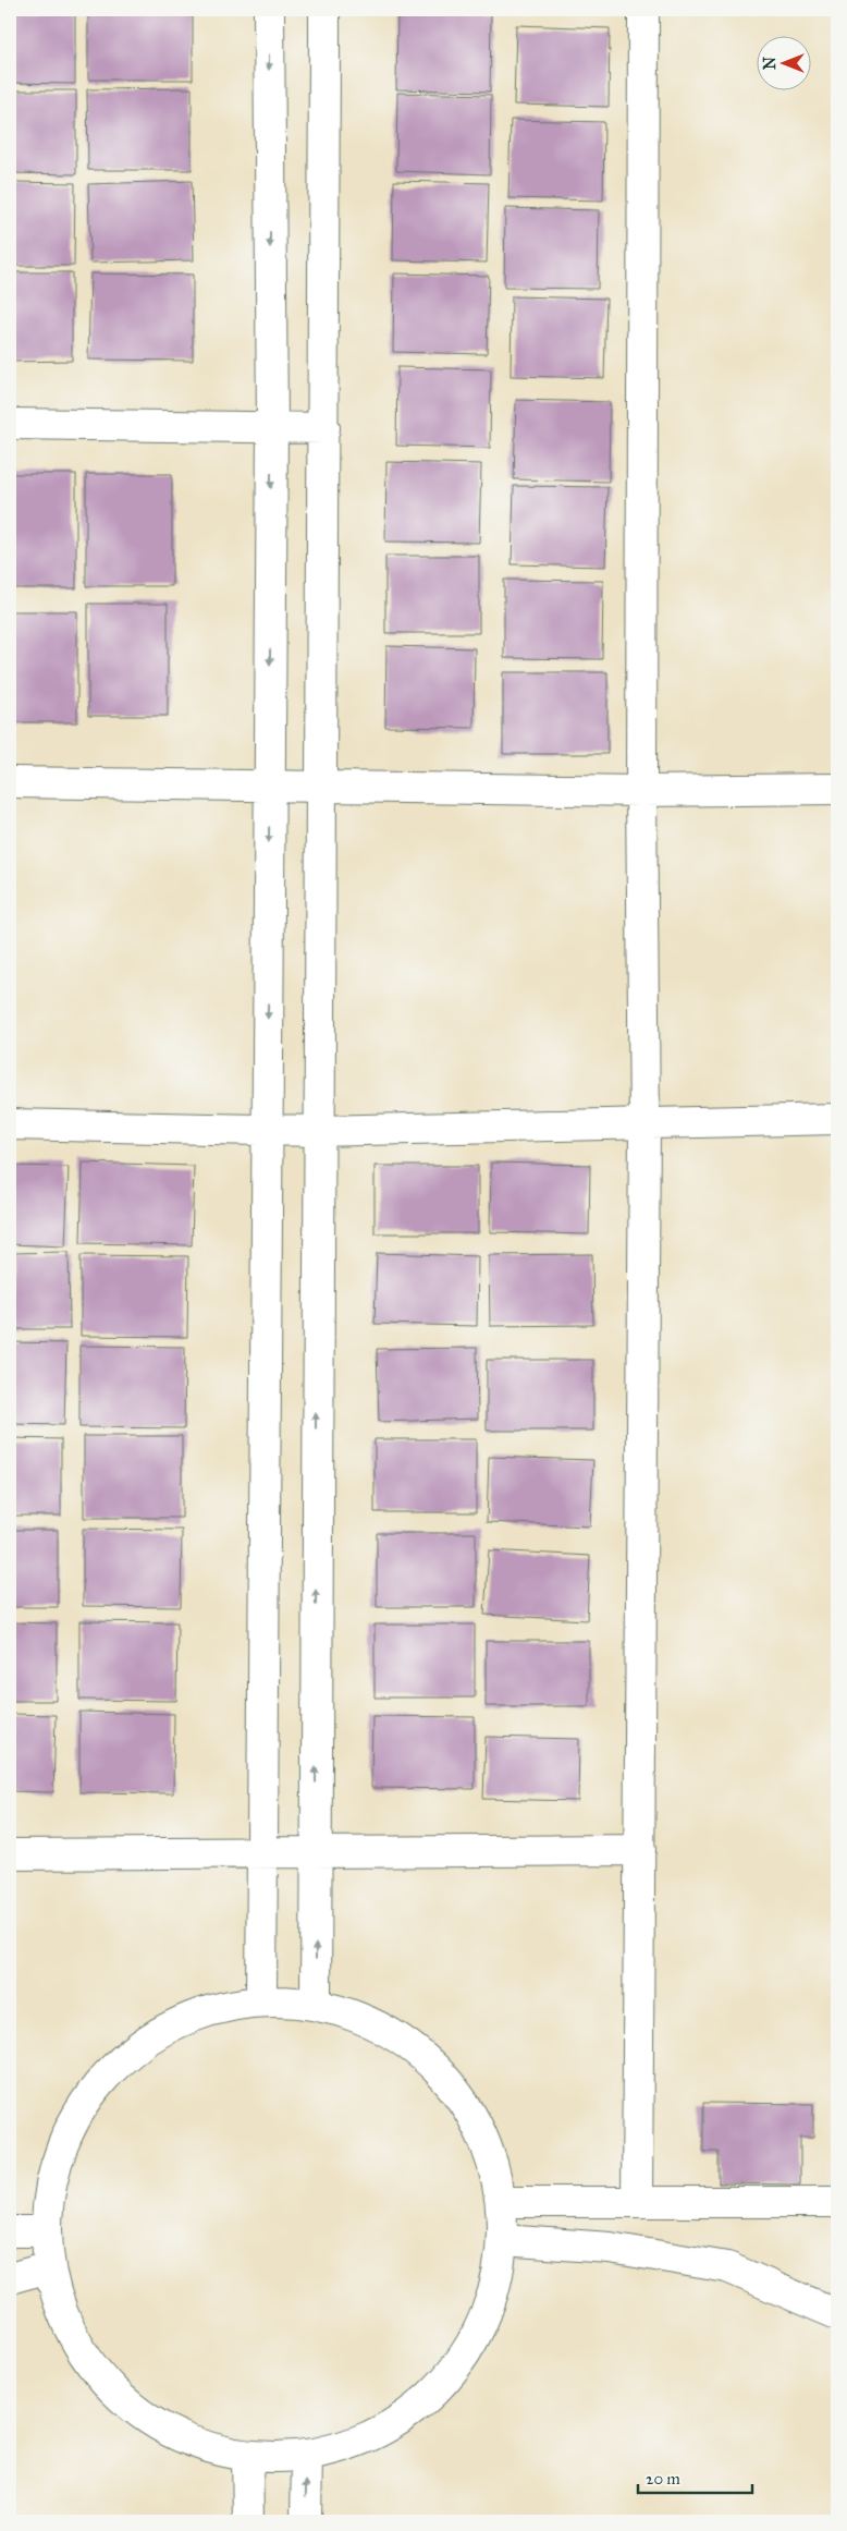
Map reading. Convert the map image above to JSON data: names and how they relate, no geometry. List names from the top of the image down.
{
  "scale_bar": "20 m",
  "north": "left"
}
